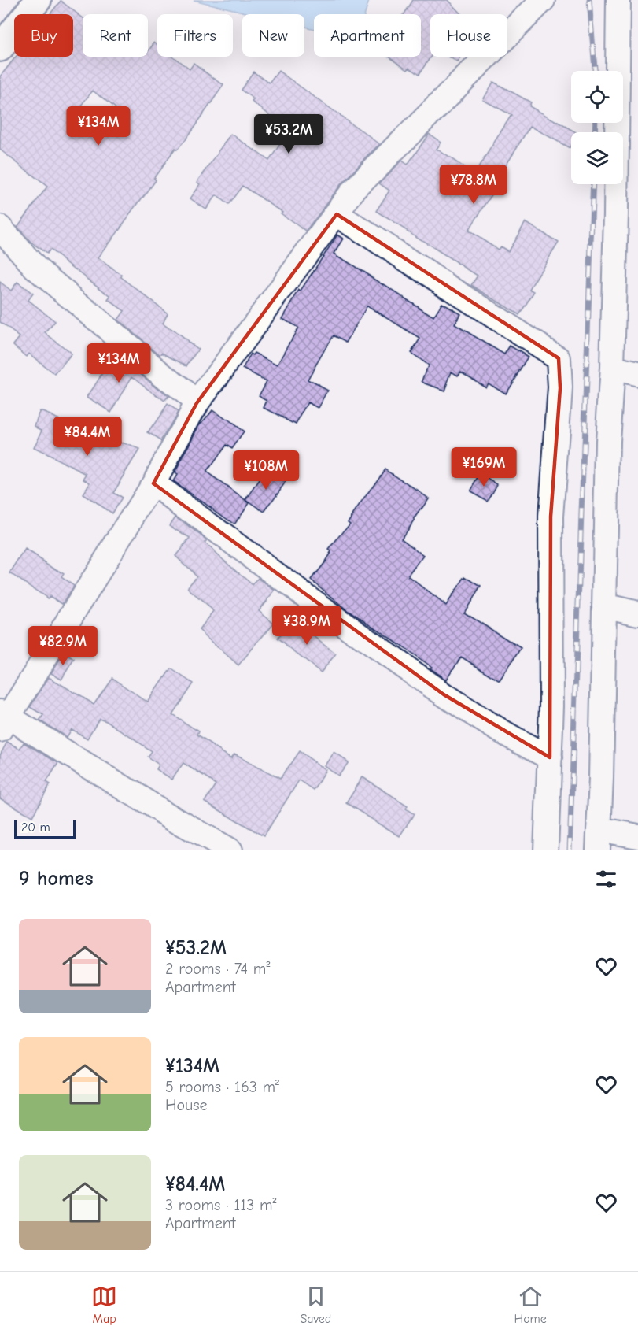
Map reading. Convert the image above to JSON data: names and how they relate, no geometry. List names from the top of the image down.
{
  "scale_bar": "20 m",
  "page": {
    "chip": [
      "Buy",
      "Rent",
      "Filters",
      "New",
      "Apartment",
      "House"
    ],
    "price": [
      "¥134M",
      "¥53.2M",
      "¥78.8M",
      "¥134M",
      "¥84.4M",
      "¥169M",
      "¥108M",
      "¥38.9M",
      "¥82.9M"
    ],
    "scale": "20 m",
    "heading": "9 homes",
    "list": [
      {
        "name": "¥53.2M",
        "note": "2 rooms · 74 m² · Apartment"
      },
      {
        "name": "¥134M",
        "note": "5 rooms · 163 m² · House"
      },
      {
        "name": "¥84.4M",
        "note": "3 rooms · 113 m² · Apartment"
      }
    ],
    "tabs": ["Map", "Saved", "Home"]
  }
}
